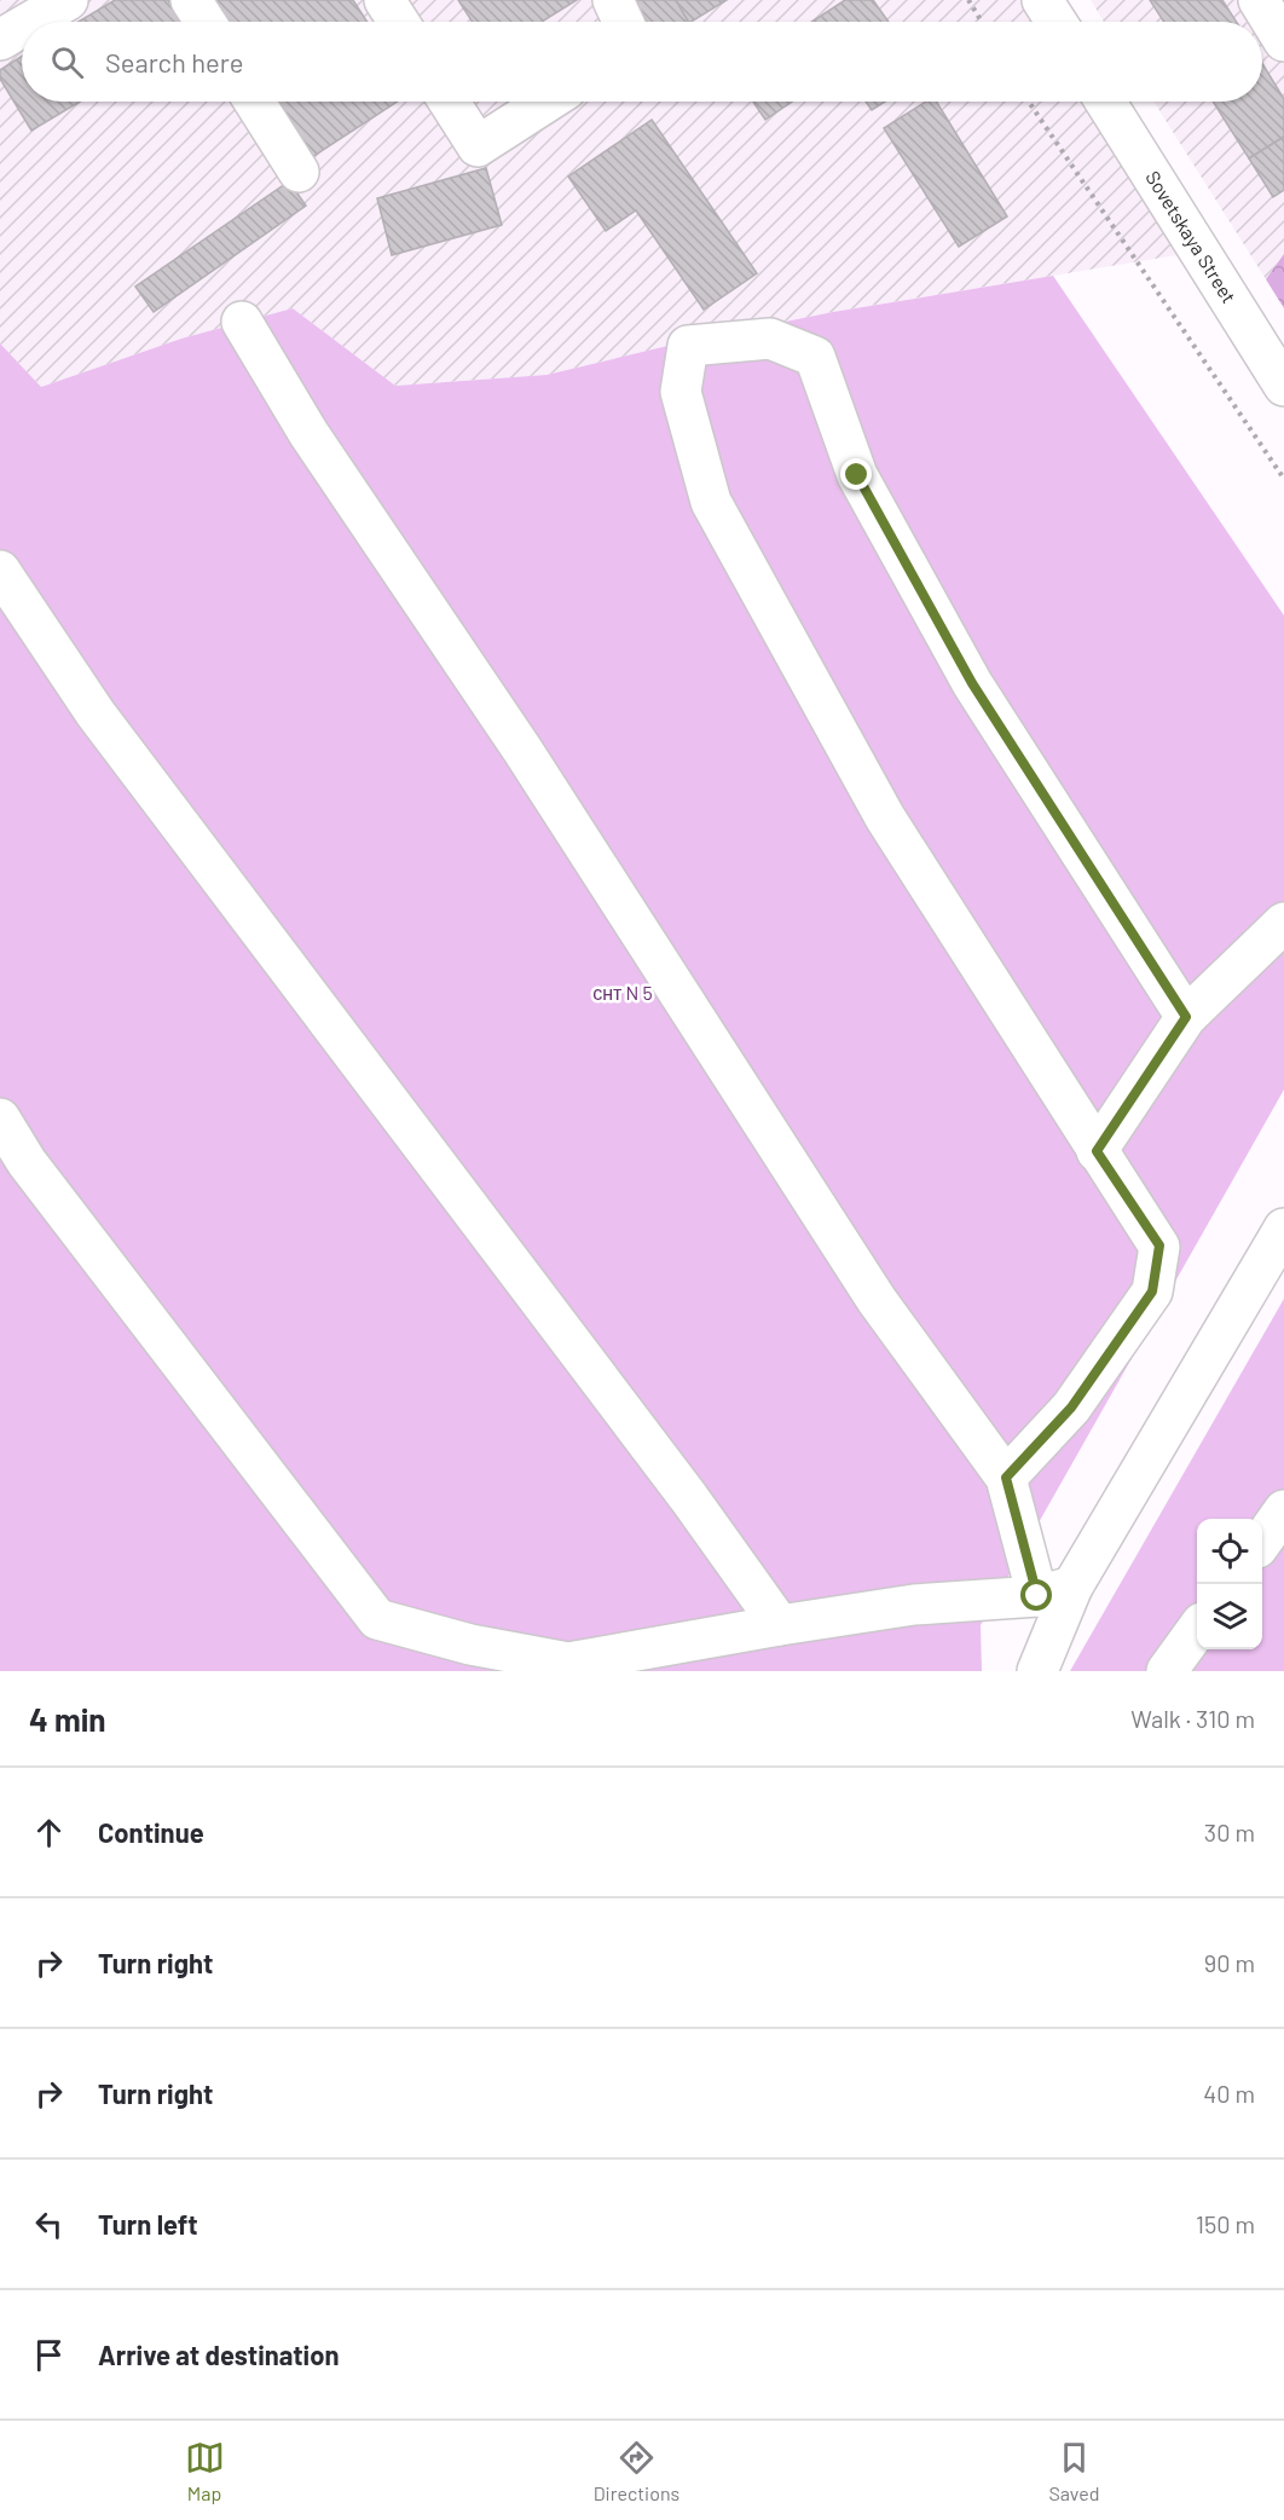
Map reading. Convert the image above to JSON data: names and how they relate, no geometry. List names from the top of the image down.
{
  "streets": {
    "street": ["Sovetskaya Street"]
  },
  "parks": ["снт N 5"],
  "page": {
    "search": "Search here",
    "heading": ["4 min", "Walk · 310 m"],
    "list": [
      ["Continue", "30 m"],
      ["Turn right", "90 m"],
      ["Turn right", "40 m"],
      ["Turn left", "150 m"],
      "Arrive at destination"
    ],
    "nav": ["Map", "Directions", "Saved"]
  }
}
